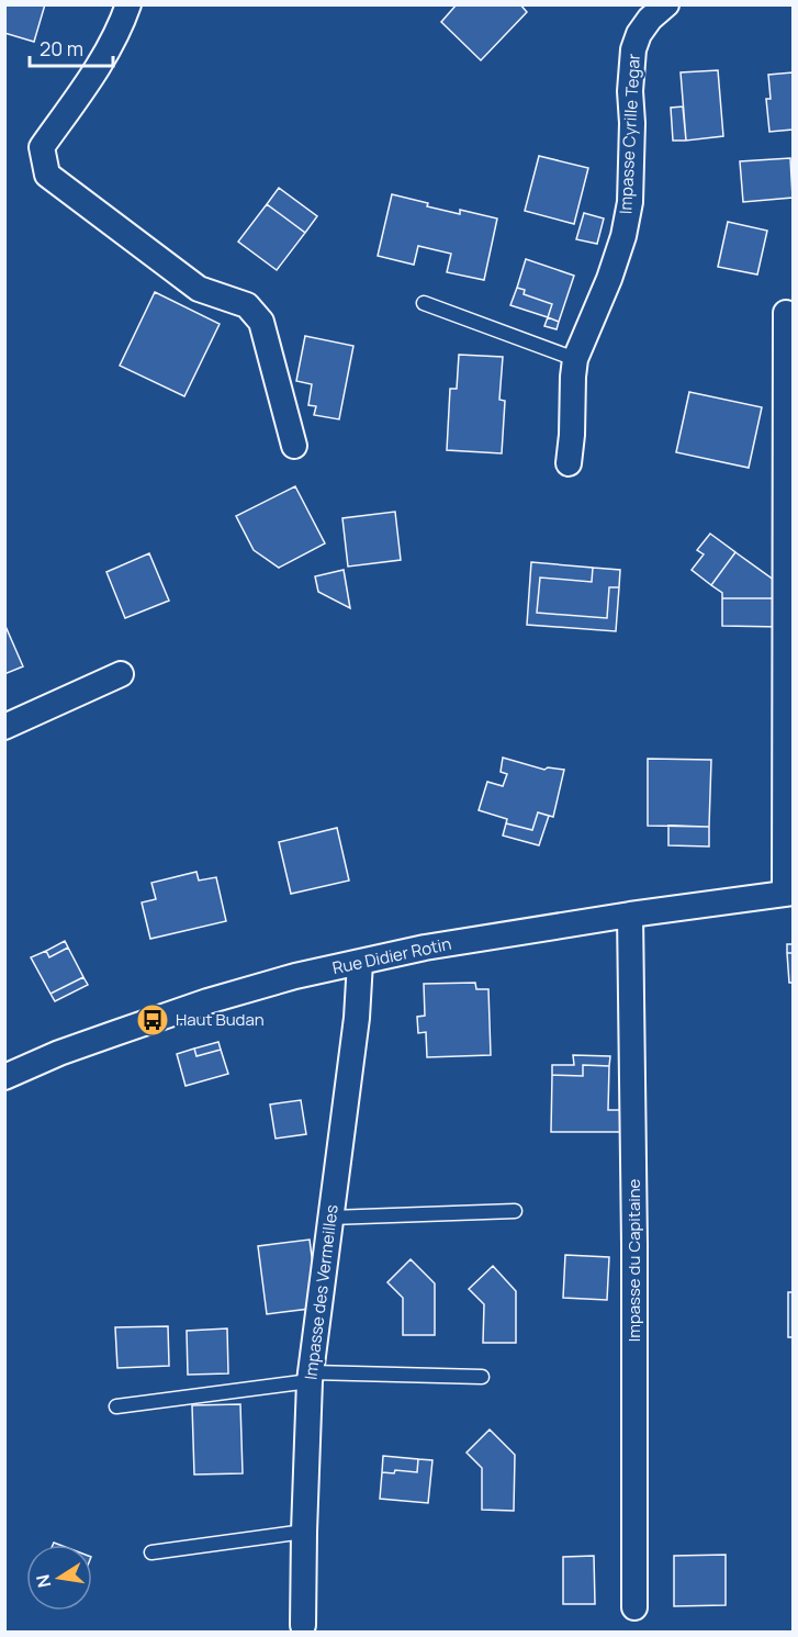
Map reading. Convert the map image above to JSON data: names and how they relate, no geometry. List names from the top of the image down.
{
  "streets": {
    "street": [
      "Impasse Cyrille Tegar",
      "Rue Didier Rotin",
      "Impasse du Capitaine",
      "Impasse des Vermeilles"
    ]
  },
  "crossings": [
    ["Rue Didier Rotin", "Impasse du Capitaine"],
    ["Rue Didier Rotin", "Impasse des Vermeilles"]
  ],
  "places": {
    "bus stop": ["Haut Budan"]
  },
  "scale_bar": "20 m",
  "north": "left"
}
